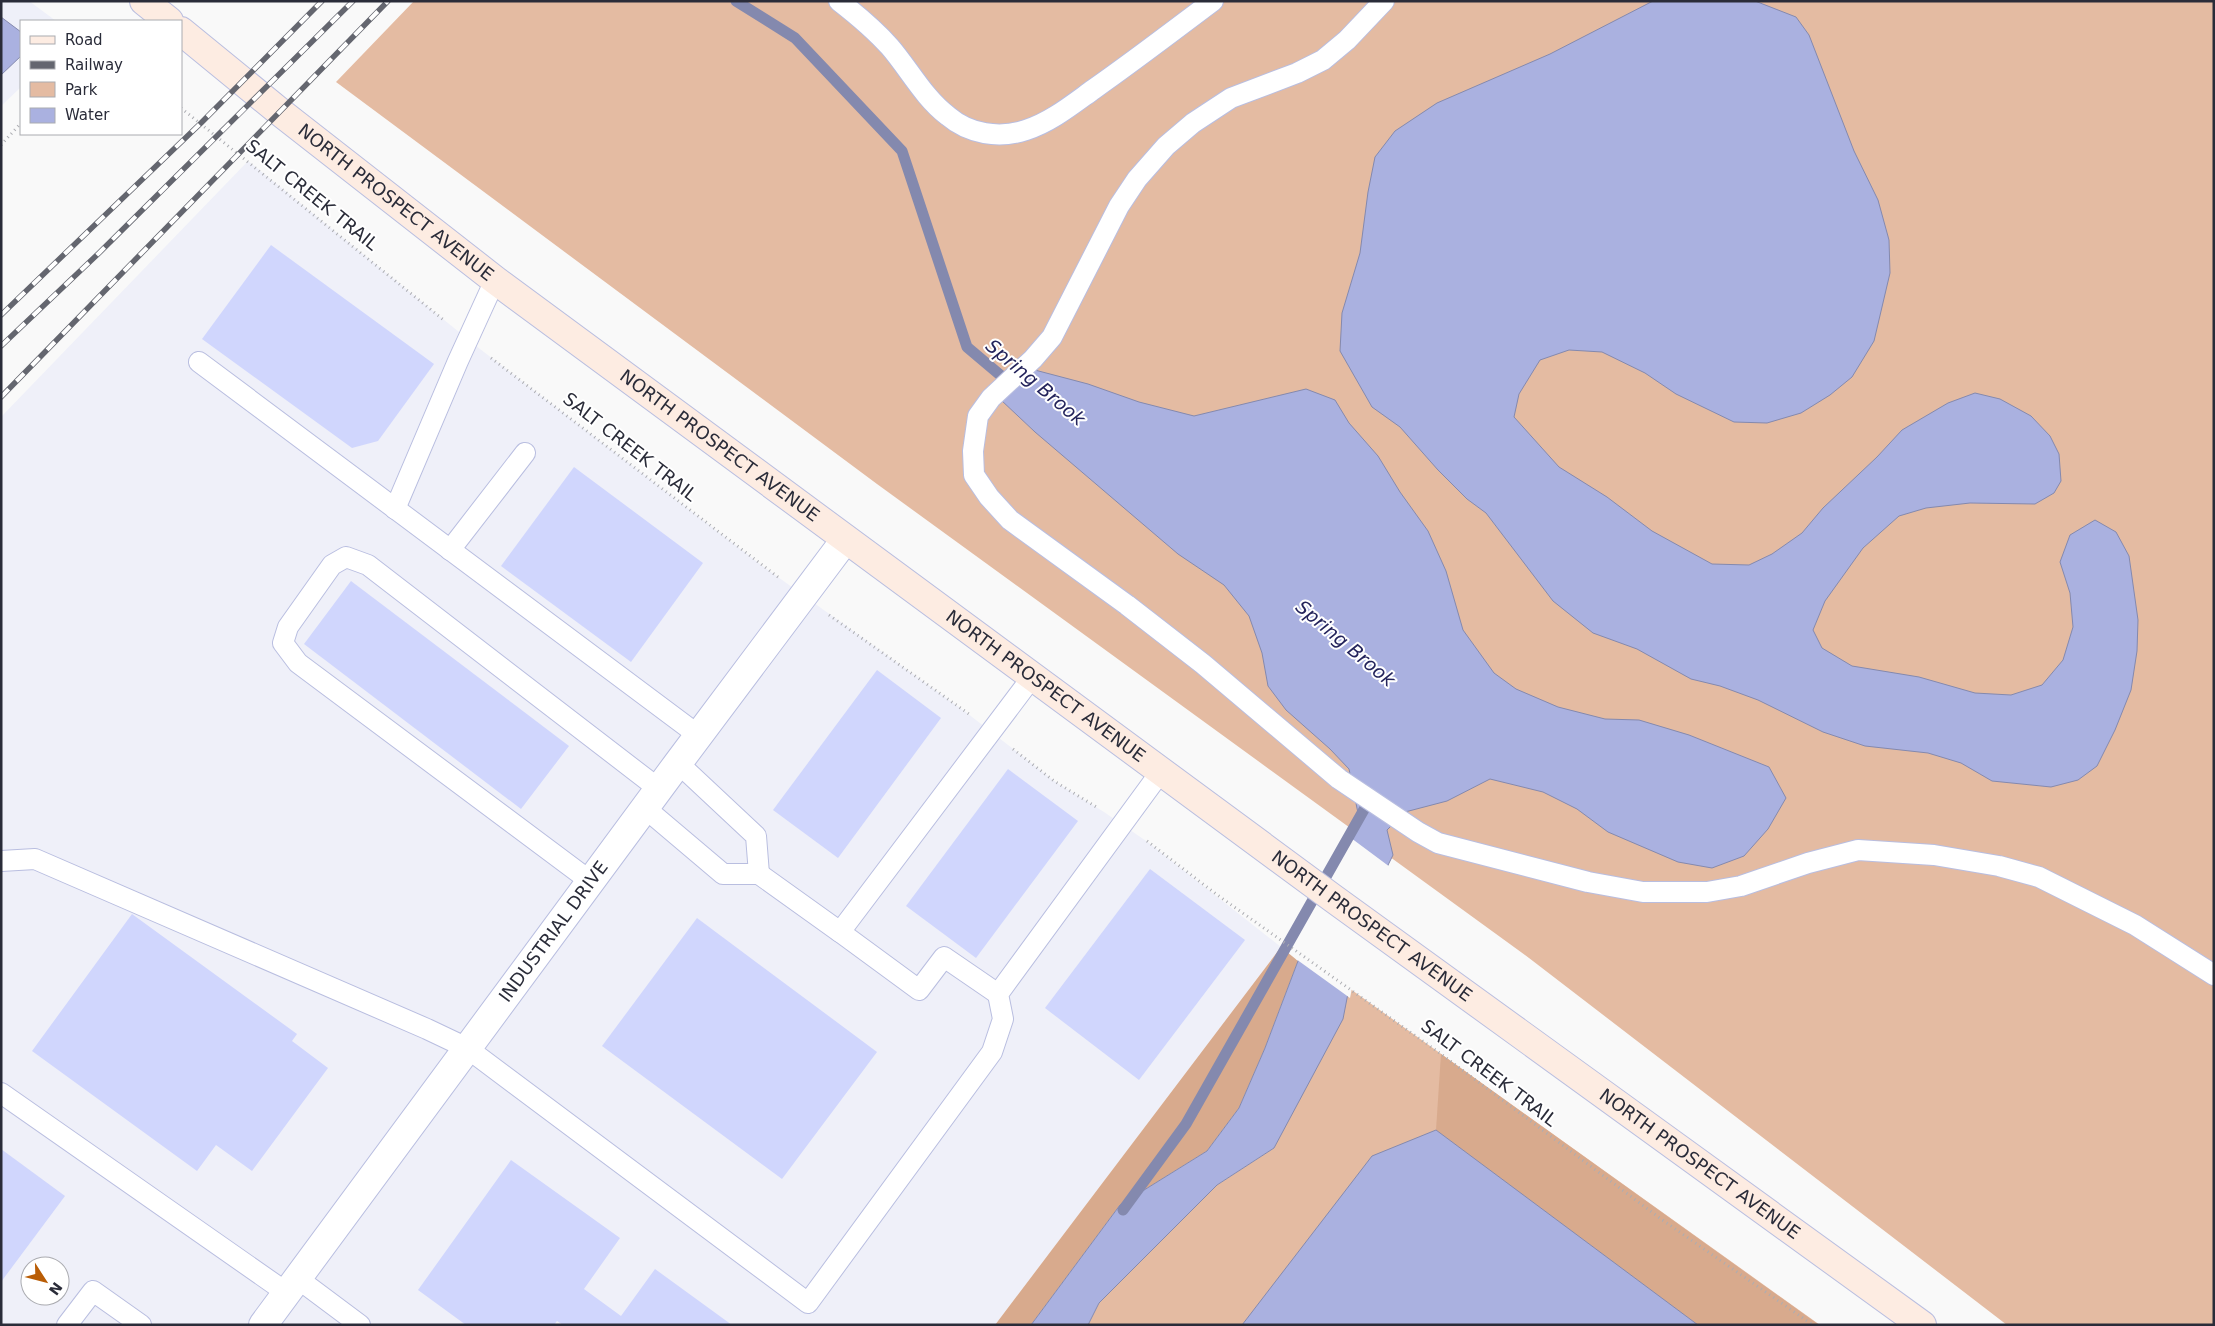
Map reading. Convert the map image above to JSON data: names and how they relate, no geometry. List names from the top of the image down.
{
  "streets": {
    "main road": ["NORTH PROSPECT AVENUE"],
    "street": ["INDUSTRIAL DRIVE"],
    "path": ["SALT CREEK TRAIL"]
  },
  "crossings": [
    ["NORTH PROSPECT AVENUE", "INDUSTRIAL DRIVE"]
  ],
  "water": ["Spring Brook"],
  "legend": [
    "Road",
    "Railway",
    "Park",
    "Water"
  ],
  "north": "bottom right"
}
